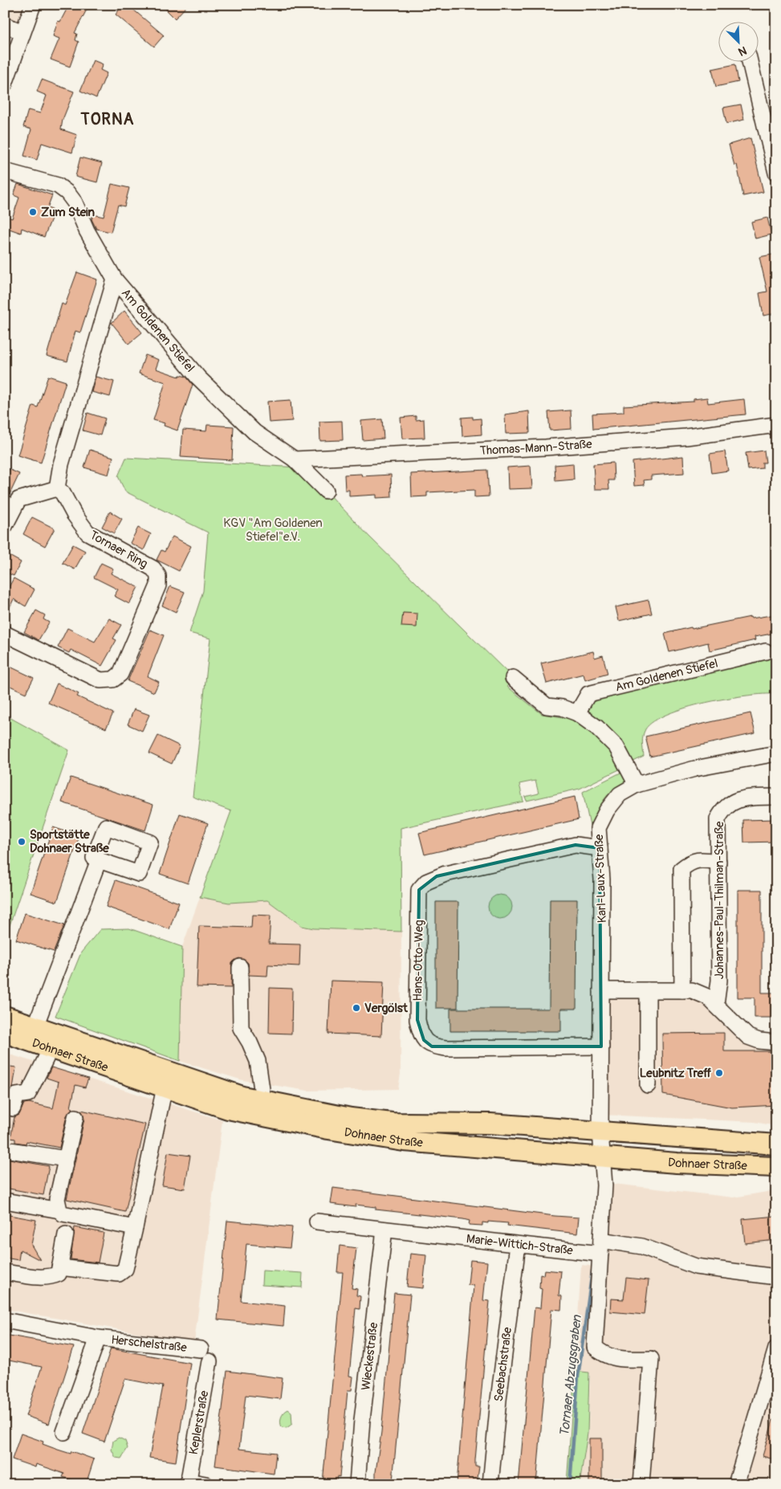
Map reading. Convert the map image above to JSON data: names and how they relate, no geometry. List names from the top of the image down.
{
  "streets": {
    "main road": ["Dohnaer Straße"],
    "street": [
      "Am Goldenen Stiefel",
      "Thomas-Mann-Straße",
      "Tornaer Ring",
      "Karl-Laux-Straße",
      "Johannes-Paul-Thilman-Straße",
      "Hans-Otto-Weg",
      "Marie-Wittich-Straße",
      "Herschelstraße",
      "Wieckestraße",
      "Seebachstraße",
      "Keplerstraße"
    ]
  },
  "crossings": [
    ["Am Goldenen Stiefel", "Thomas-Mann-Straße"],
    ["Karl-Laux-Straße", "Hans-Otto-Weg"],
    ["Karl-Laux-Straße", "Dohnaer Straße"],
    ["Marie-Wittich-Straße", "Wieckestraße"],
    ["Marie-Wittich-Straße", "Seebachstraße"],
    ["Herschelstraße", "Keplerstraße"]
  ],
  "districts": ["TORNA"],
  "water": ["Tornaer Abzugsgraben"],
  "parks": ["KGV \"Am Goldenen Stiefel\"e.V."],
  "places": [
    "Zum Stein",
    "Sportstätte Dohnaer Straße",
    "Vergölst",
    "Leubnitz Treff"
  ],
  "north": "bottom right"
}
